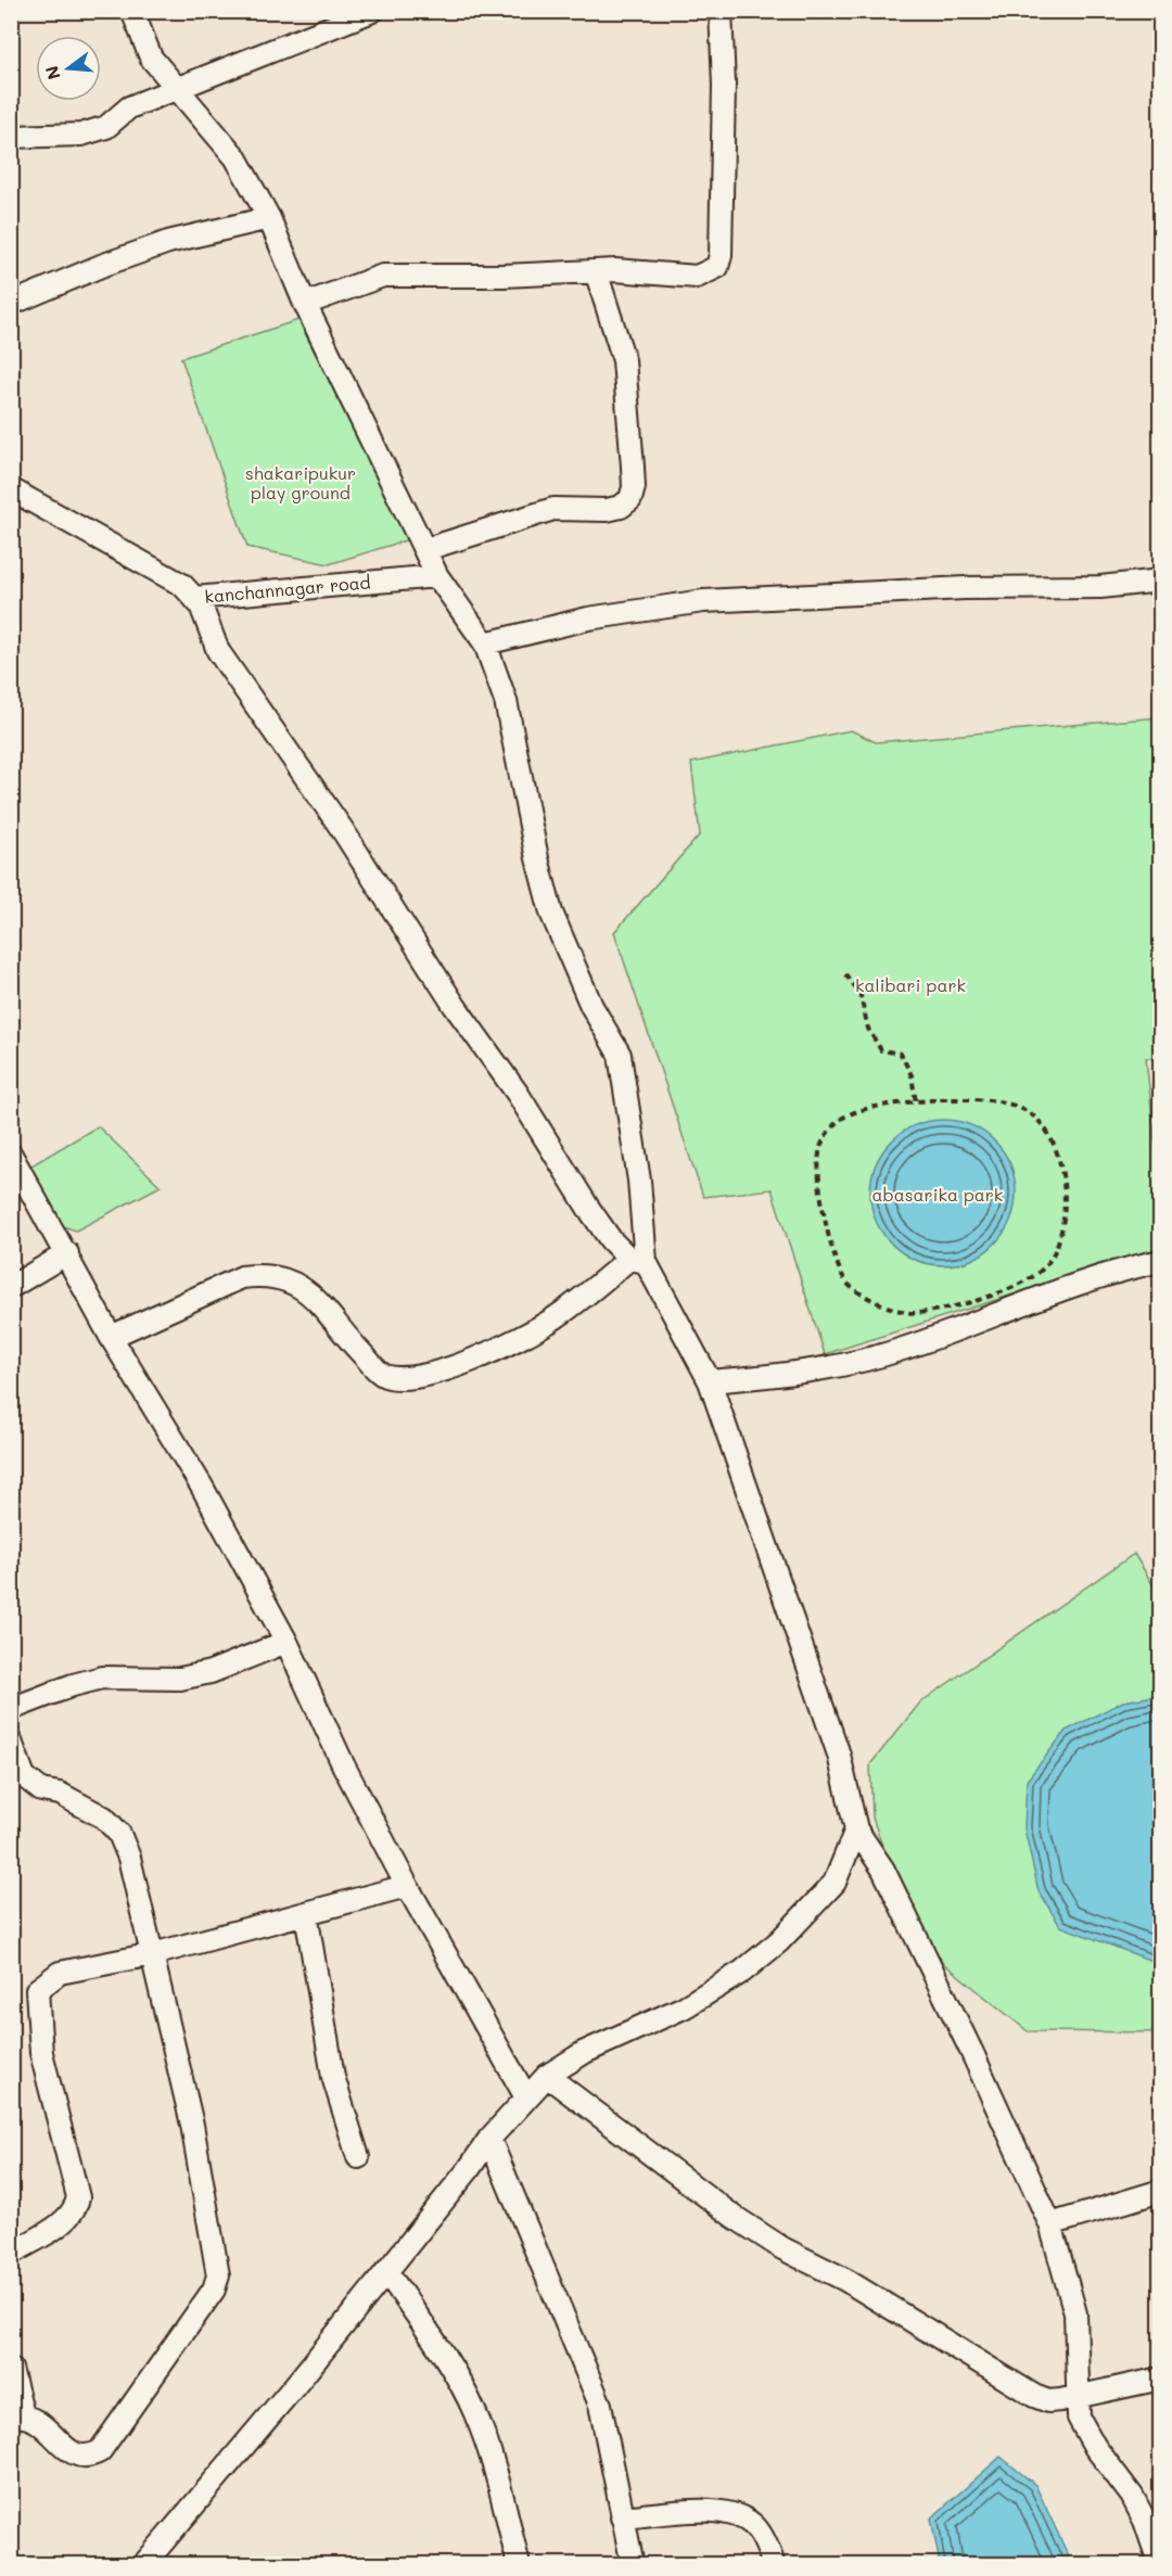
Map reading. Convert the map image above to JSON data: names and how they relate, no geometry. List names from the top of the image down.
{
  "streets": {
    "street": ["kanchannagar road"]
  },
  "parks": ["shakaripukur play ground", "kalibari park", "abasarika park"],
  "north": "left"
}
